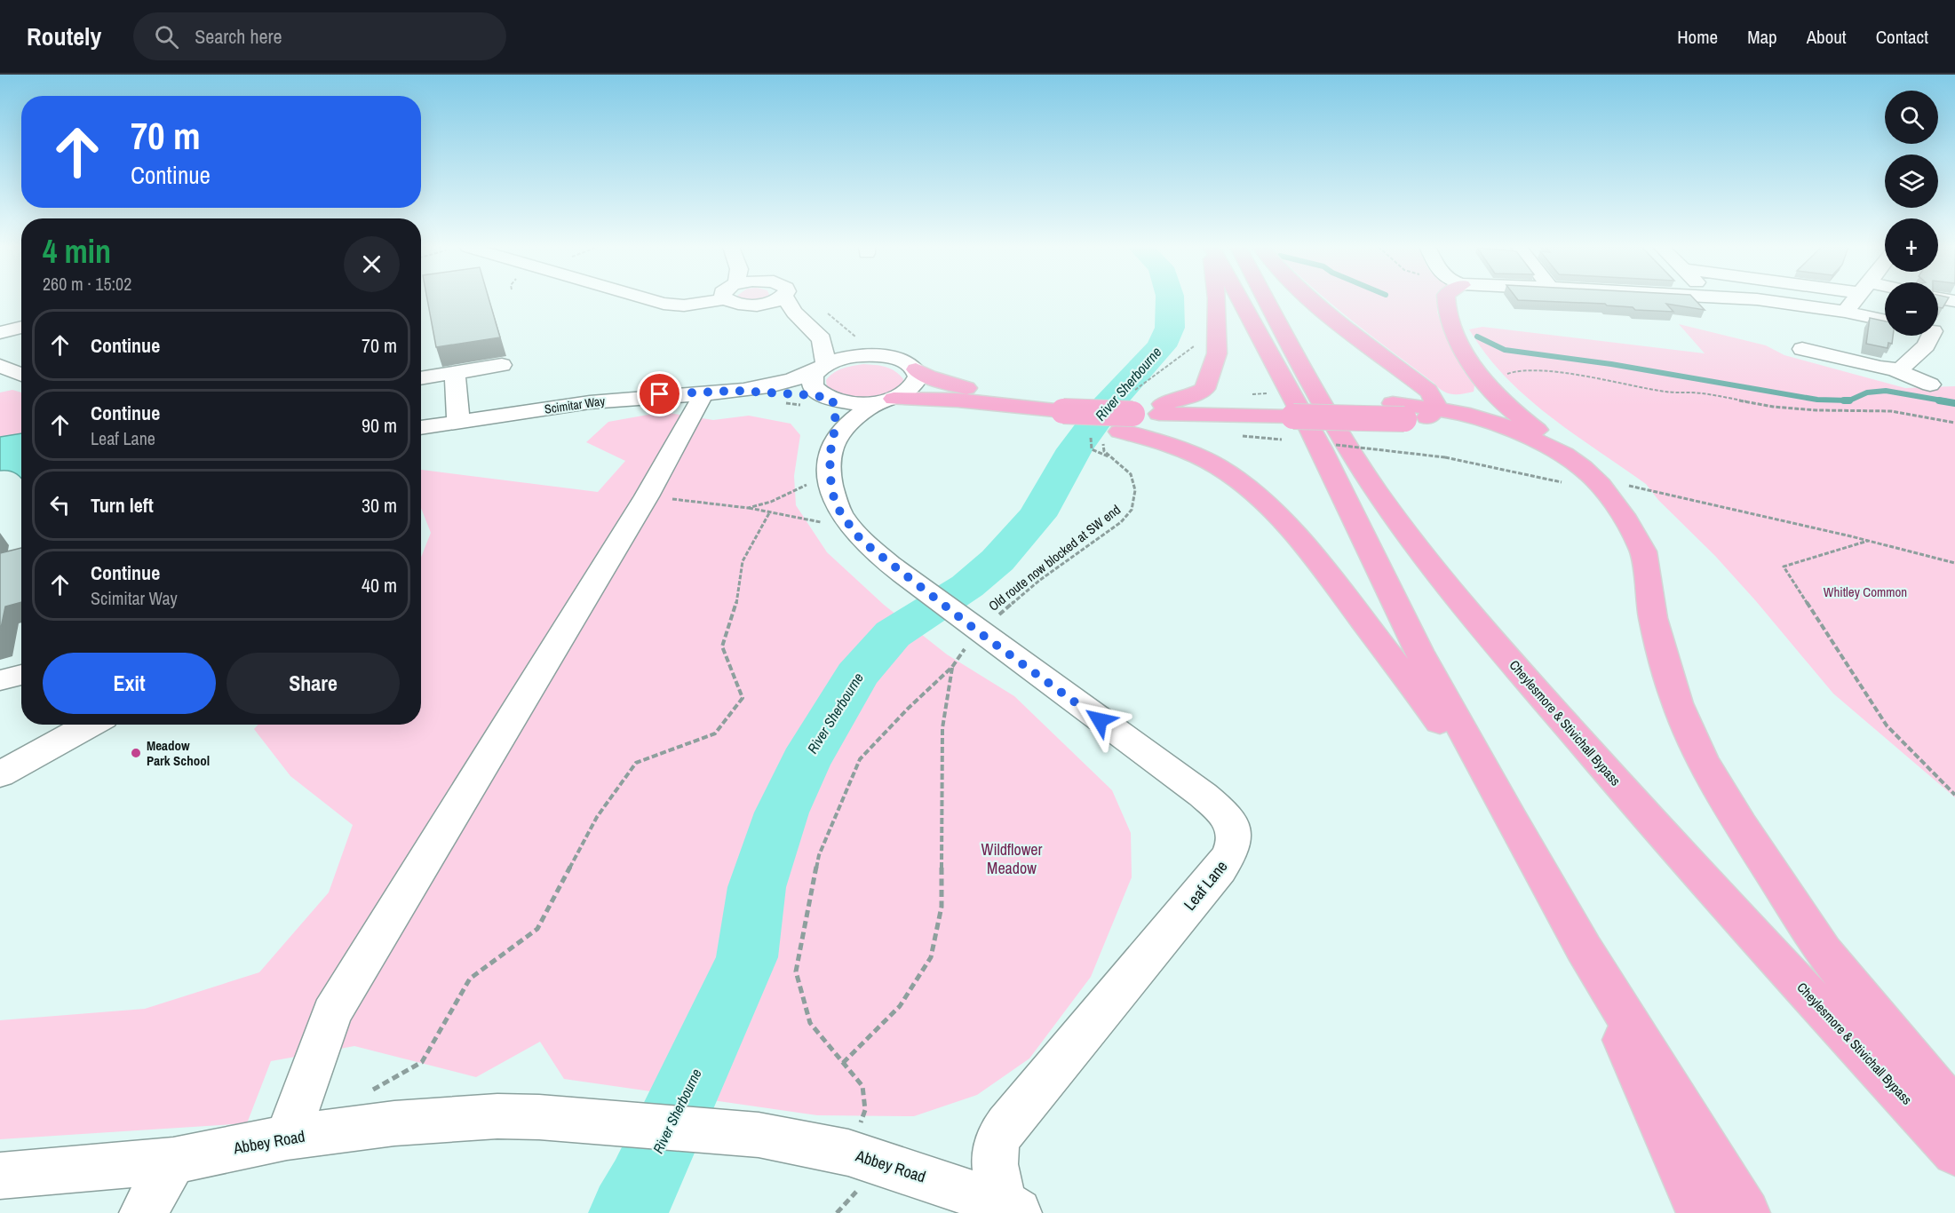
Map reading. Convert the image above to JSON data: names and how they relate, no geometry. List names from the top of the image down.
{
  "streets": {
    "highway": ["Cheylesmore & Stivichall Bypass"],
    "street": ["Scimitar Way", "Leaf Lane", "Abbey Road"],
    "path": ["Old route now blocked at SW end"]
  },
  "crossings": [
    ["Old route now blocked at SW end", "Leaf Lane"],
    ["Leaf Lane", "Abbey Road"]
  ],
  "water": ["River Sherbourne"],
  "parks": ["Whitley Common", "Wildflower Meadow"],
  "places": ["Meadow Park School"],
  "page": {
    "header": "Routely",
    "search": "Search here",
    "nav": [
      "Home",
      "Map",
      "About",
      "Contact"
    ],
    "map_buttons": ["+", "−"],
    "turn": ["70 m", "Continue"],
    "heading": ["4 min", "260 m · 15:02"],
    "list": [
      {
        "name": "Continue",
        "value": "70 m"
      },
      {
        "name": "Continue",
        "note": "Leaf Lane",
        "value": "90 m"
      },
      {
        "name": "Turn left",
        "value": "30 m"
      },
      {
        "name": "Continue",
        "note": "Scimitar Way",
        "value": "40 m"
      }
    ],
    "buttons": ["Exit", "Share"]
  }
}
